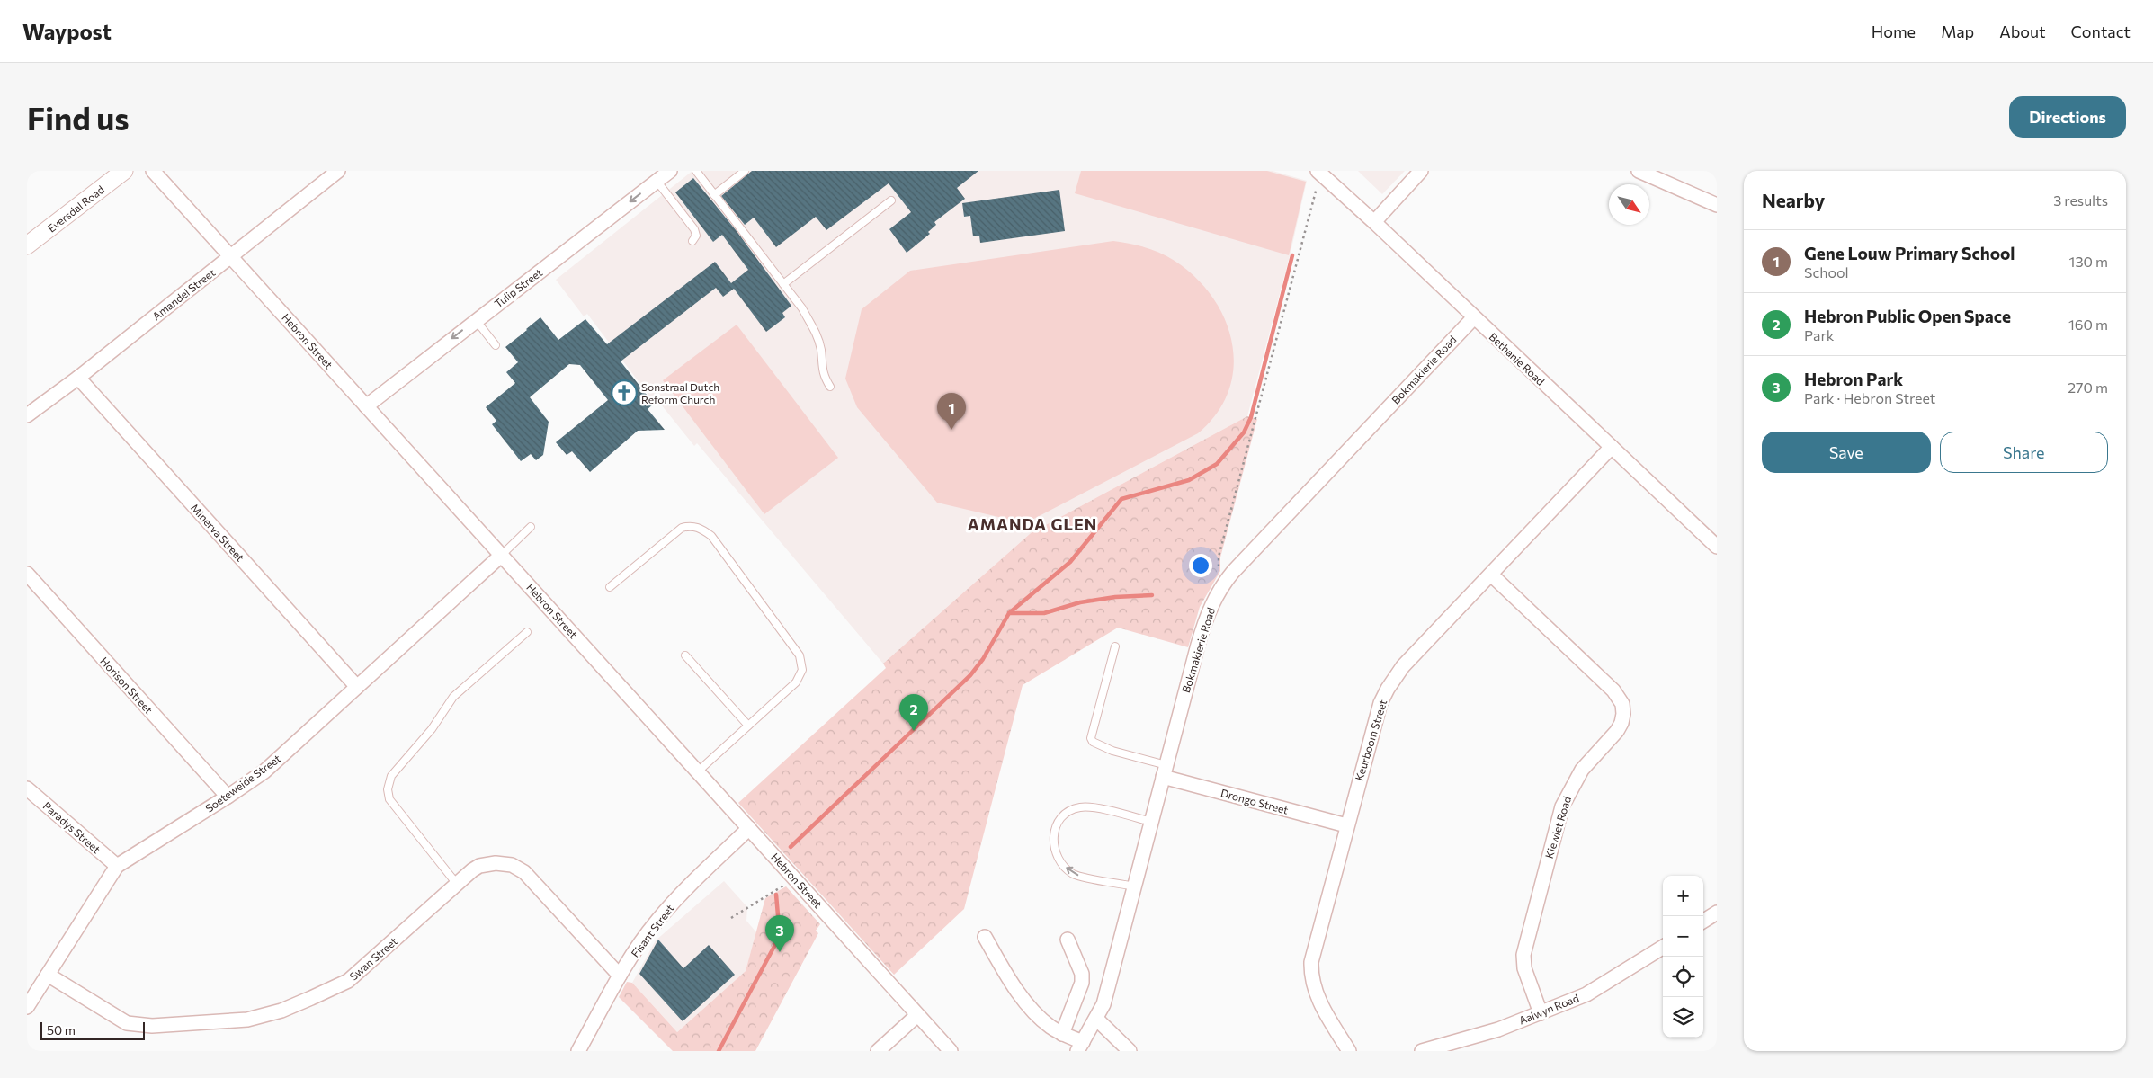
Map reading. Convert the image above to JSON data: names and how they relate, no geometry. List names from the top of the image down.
{
  "streets": {
    "street": [
      "Eversdal Road",
      "Tulip Street",
      "Amandel Street",
      "Hebron Street",
      "Bethanie Road",
      "Bokmakierie Road",
      "Minerva Street",
      "Horison Street",
      "Keurboom Street",
      "Soeteweide Street",
      "Drongo Street",
      "Paradys Street",
      "Kiewiet Road",
      "Fisant Street",
      "Swan Street",
      "Aalwyn Road"
    ]
  },
  "crossings": [
    ["Tulip Street", "Hebron Street"],
    ["Amandel Street", "Hebron Street"],
    ["Amandel Street", "Minerva Street"],
    ["Hebron Street", "Soeteweide Street"],
    ["Hebron Street", "Fisant Street"],
    ["Bethanie Road", "Bokmakierie Road"],
    ["Bethanie Road", "Keurboom Street"],
    ["Bokmakierie Road", "Drongo Street"],
    ["Minerva Street", "Soeteweide Street"],
    ["Horison Street", "Soeteweide Street"],
    ["Keurboom Street", "Drongo Street"],
    ["Keurboom Street", "Kiewiet Road"],
    ["Soeteweide Street", "Paradys Street"],
    ["Soeteweide Street", "Swan Street"],
    ["Kiewiet Road", "Aalwyn Road"],
    ["Fisant Street", "Swan Street"]
  ],
  "one_way": ["Tulip Street"],
  "districts": ["AMANDA GLEN"],
  "places": {
    "church": ["Sonstraal Dutch Reform Church"]
  },
  "scale_bar": "50 m",
  "north": "bottom right",
  "page": {
    "header": "Waypost",
    "nav": [
      "Home",
      "Map",
      "About",
      "Contact"
    ],
    "buttons": [
      "Directions",
      ["Save", "Share"]
    ],
    "title": "Find us",
    "heading": ["Nearby", "3 results"],
    "list": [
      {
        "mark": "1",
        "name": "Gene Louw Primary School",
        "note": "School",
        "value": "130 m"
      },
      {
        "mark": "2",
        "name": "Hebron Public Open Space",
        "note": "Park",
        "value": "160 m"
      },
      {
        "mark": "3",
        "name": "Hebron Park",
        "note": "Park · Hebron Street",
        "value": "270 m"
      }
    ],
    "pins": ["1", "2", "3"],
    "map_buttons": ["+", "−"],
    "scale": "50 m"
  }
}
